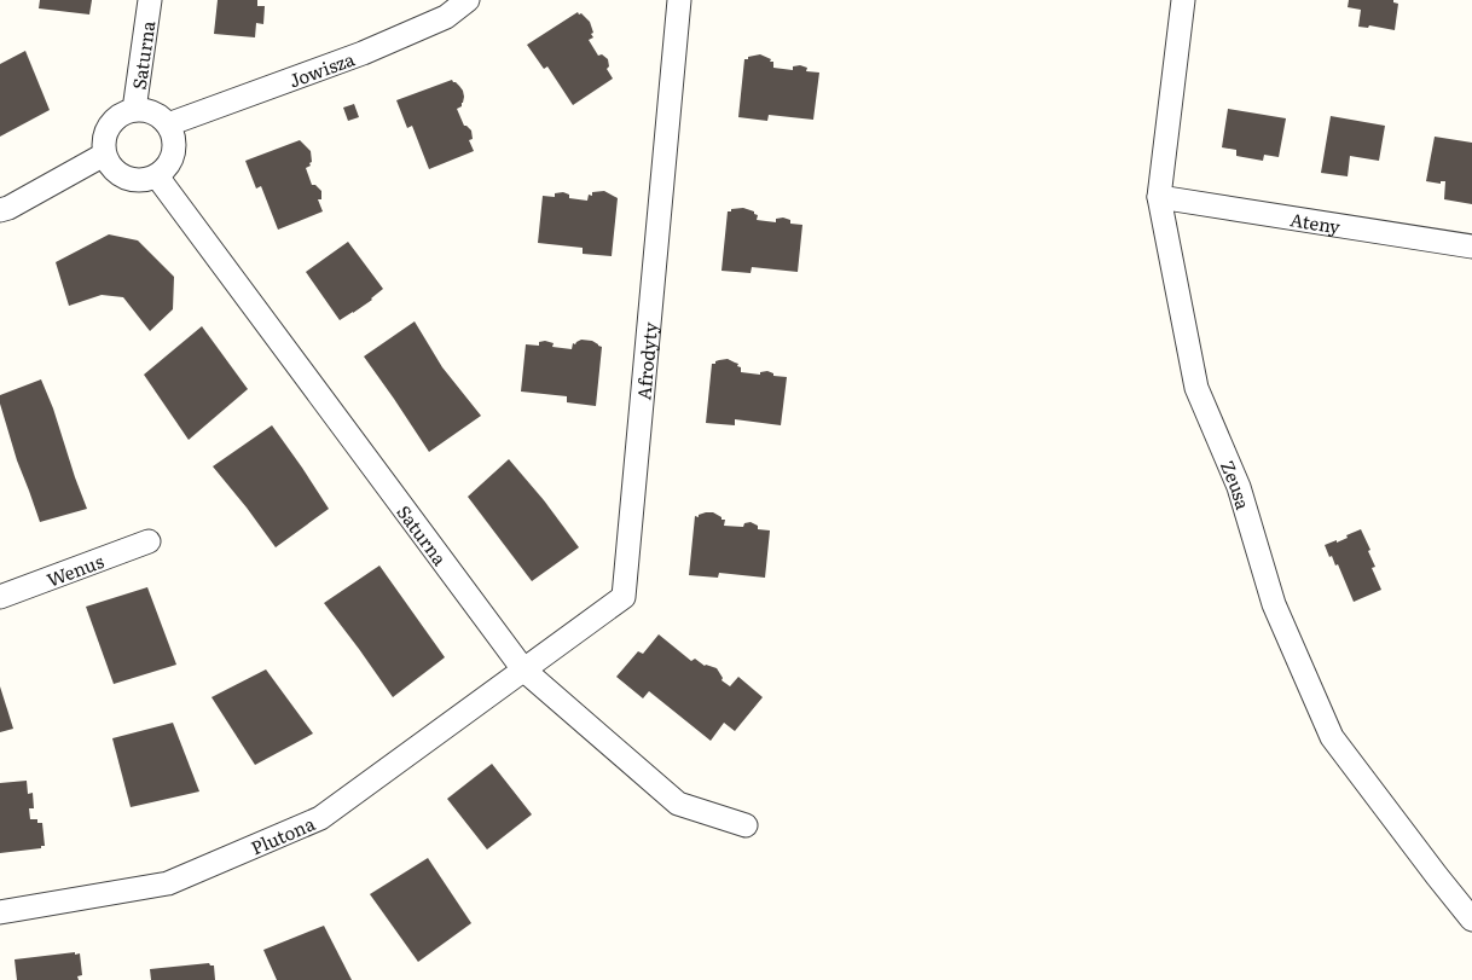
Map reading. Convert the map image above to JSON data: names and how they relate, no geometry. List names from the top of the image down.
{
  "streets": {
    "street": [
      "Saturna",
      "Jowisza",
      "Ateny",
      "Afrodyty",
      "Zeusa",
      "Wenus",
      "Plutona"
    ]
  },
  "crossings": [
    ["Saturna", "Jowisza"],
    ["Saturna", "Afrodyty"],
    ["Saturna", "Plutona"],
    ["Ateny", "Zeusa"],
    ["Afrodyty", "Plutona"]
  ]
}
